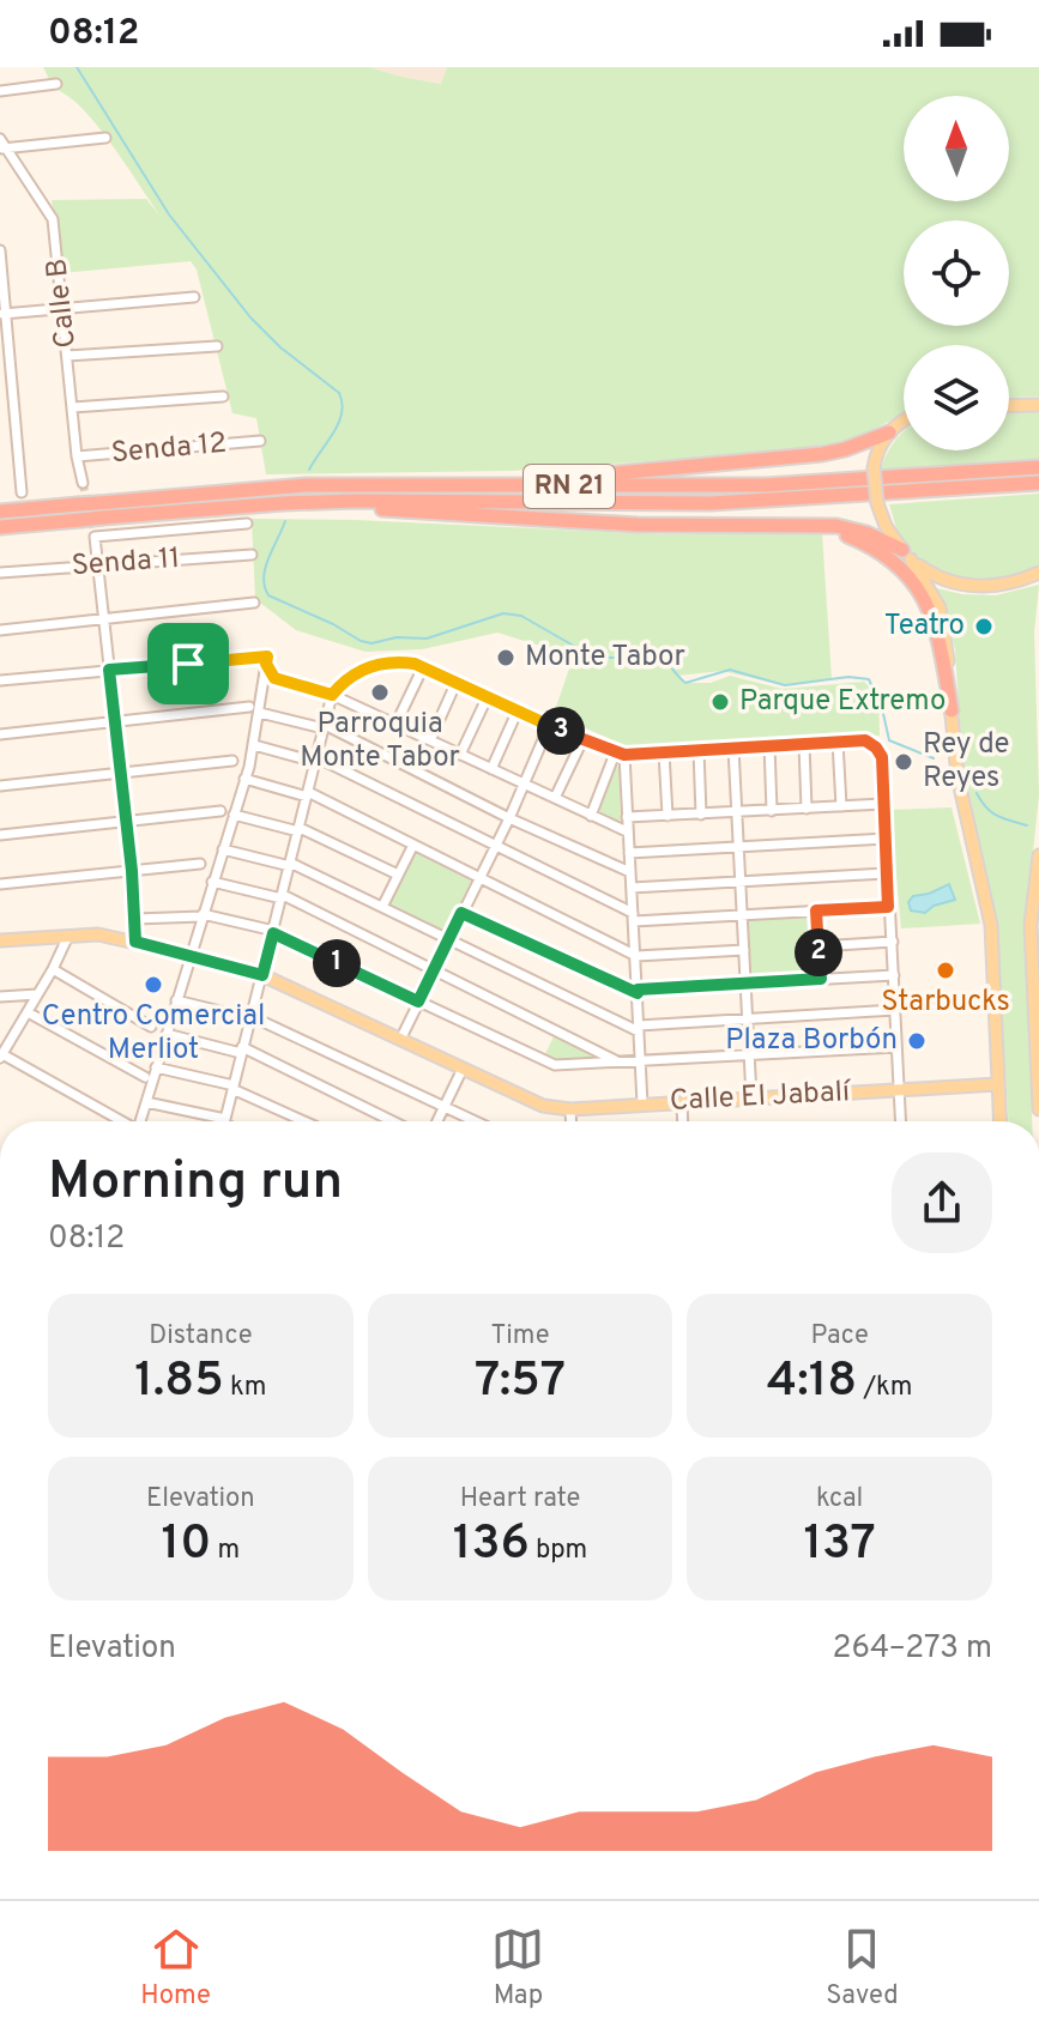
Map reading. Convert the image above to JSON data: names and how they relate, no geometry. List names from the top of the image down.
{
  "streets": {
    "highway": ["RN 21"],
    "main road": ["Calle El Jabalí"],
    "street": ["Calle B", "Senda 12", "Senda 11"]
  },
  "crossings": [
    ["Calle B", "Senda 12"]
  ],
  "places": [
    "Teatro",
    "Monte Tabor",
    "Parroquia Monte Tabor",
    "Parque Extremo",
    "Rey de Reyes",
    "Starbucks",
    "Centro Comercial Merliot",
    "Plaza Borbón"
  ],
  "north": "top",
  "page": {
    "status": "08:12",
    "pins": ["3", "2", "1"],
    "heading": ["Morning run", "08:12"],
    "stats": [
      ["Distance", "1.85 km"],
      ["Time", "7:57"],
      ["Pace", "4:18 /km"],
      ["Elevation", "10 m"],
      ["Heart rate", "136 bpm"],
      ["kcal", "137"]
    ],
    "chart": ["Elevation", "264–273 m"],
    "tabs": ["Home", "Map", "Saved"]
  }
}
